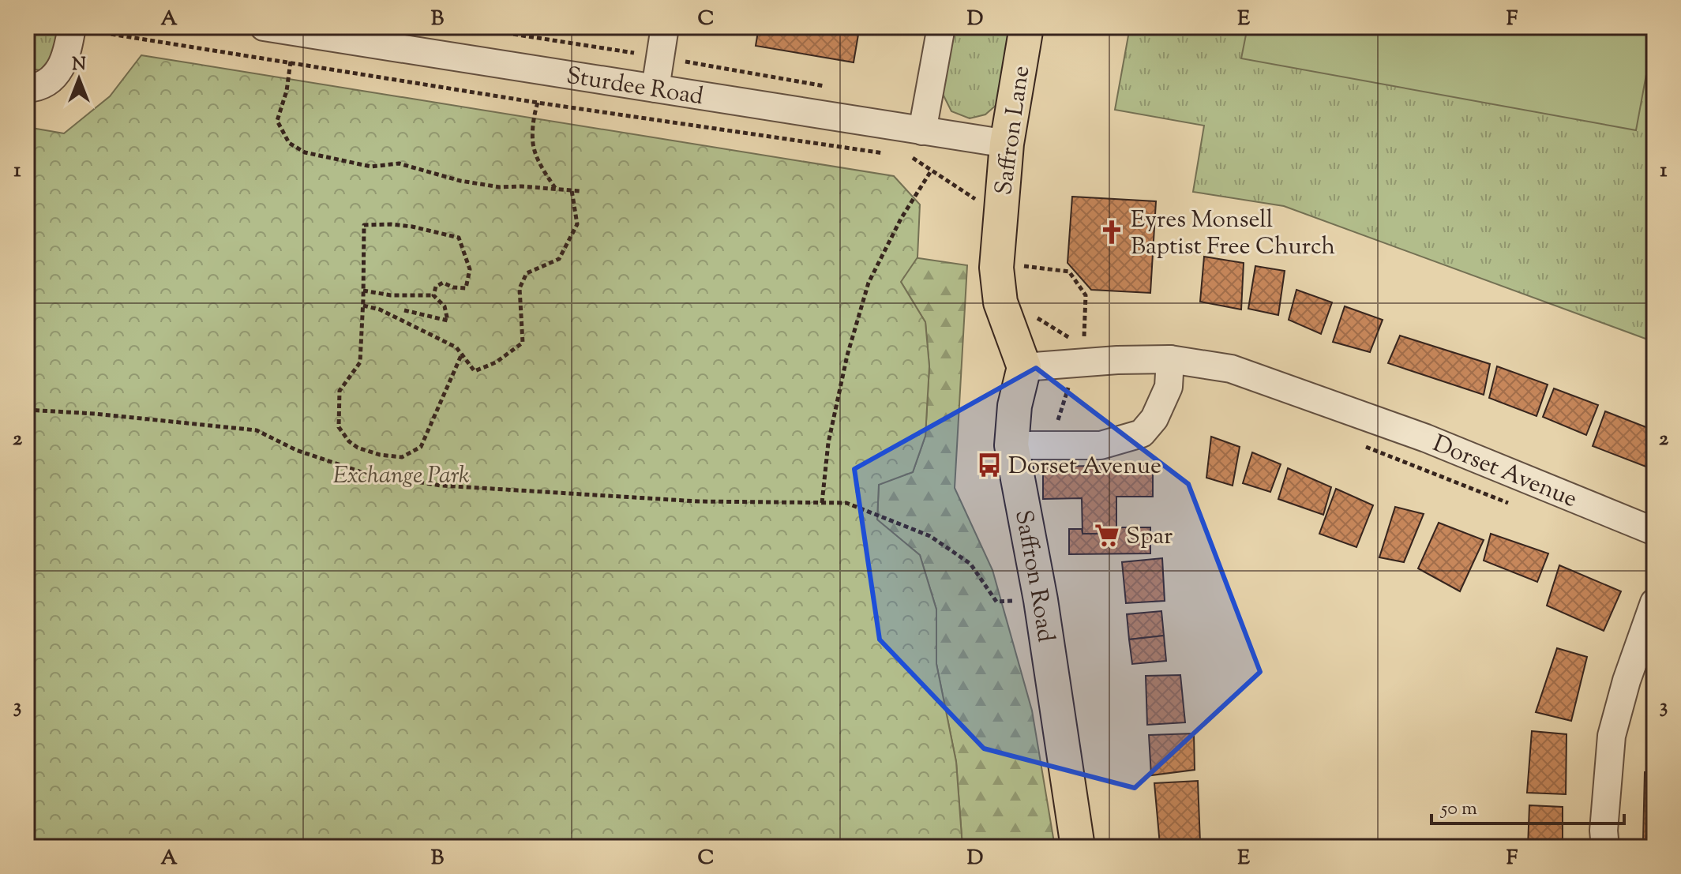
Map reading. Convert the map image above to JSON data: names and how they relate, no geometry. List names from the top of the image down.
{
  "streets": {
    "main road": ["Saffron Lane", "Saffron Road"],
    "street": ["Sturdee Road", "Dorset Avenue"]
  },
  "crossings": [
    ["Sturdee Road", "Saffron Lane"],
    ["Saffron Lane", "Dorset Avenue"],
    ["Saffron Lane", "Saffron Road"],
    ["Dorset Avenue", "Saffron Road"]
  ],
  "parks": ["Exchange Park"],
  "places": {
    "church": ["Eyres Monsell Baptist Free Church"],
    "bus stop": ["Dorset Avenue"],
    "supermarket": ["Spar"]
  },
  "scale_bar": "50 m",
  "north": "top",
  "grid": {
    "columns": [
      "A",
      "B",
      "C",
      "D",
      "E",
      "F"
    ],
    "rows": ["1", "2", "3"]
  }
}
